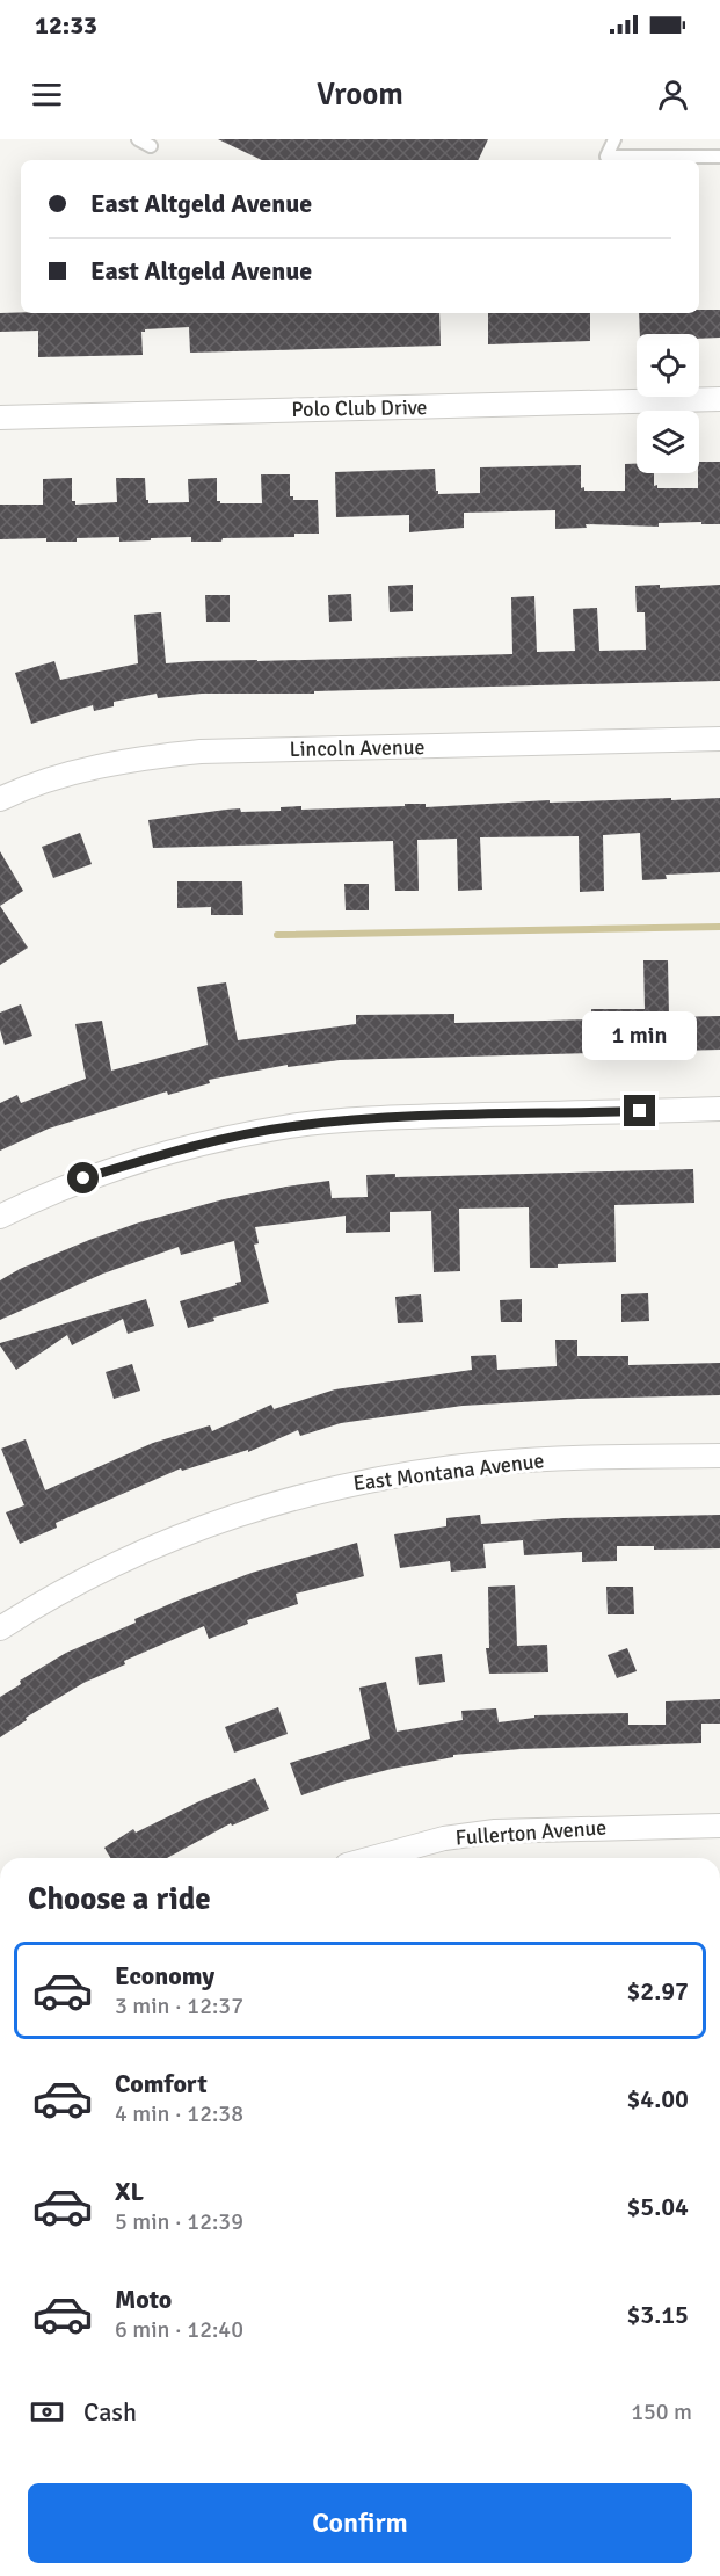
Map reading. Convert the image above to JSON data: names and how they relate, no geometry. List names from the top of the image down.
{
  "streets": {
    "street": [
      "Polo Club Drive",
      "Lincoln Avenue",
      "East Montana Avenue",
      "Fullerton Avenue"
    ]
  },
  "page": {
    "status": "12:33",
    "header": "Vroom",
    "banner": ["East Altgeld Avenue", "East Altgeld Avenue"],
    "bubble": "1 min",
    "heading": "Choose a ride",
    "list": [
      {
        "name": "Economy",
        "note": "3 min · 12:37",
        "value": "$2.97"
      },
      {
        "name": "Comfort",
        "note": "4 min · 12:38",
        "value": "$4.00"
      },
      {
        "name": "XL",
        "note": "5 min · 12:39",
        "value": "$5.04"
      },
      {
        "name": "Moto",
        "note": "6 min · 12:40",
        "value": "$3.15"
      }
    ],
    "pay": ["Cash", "150 m"],
    "buttons": "Confirm"
  }
}
